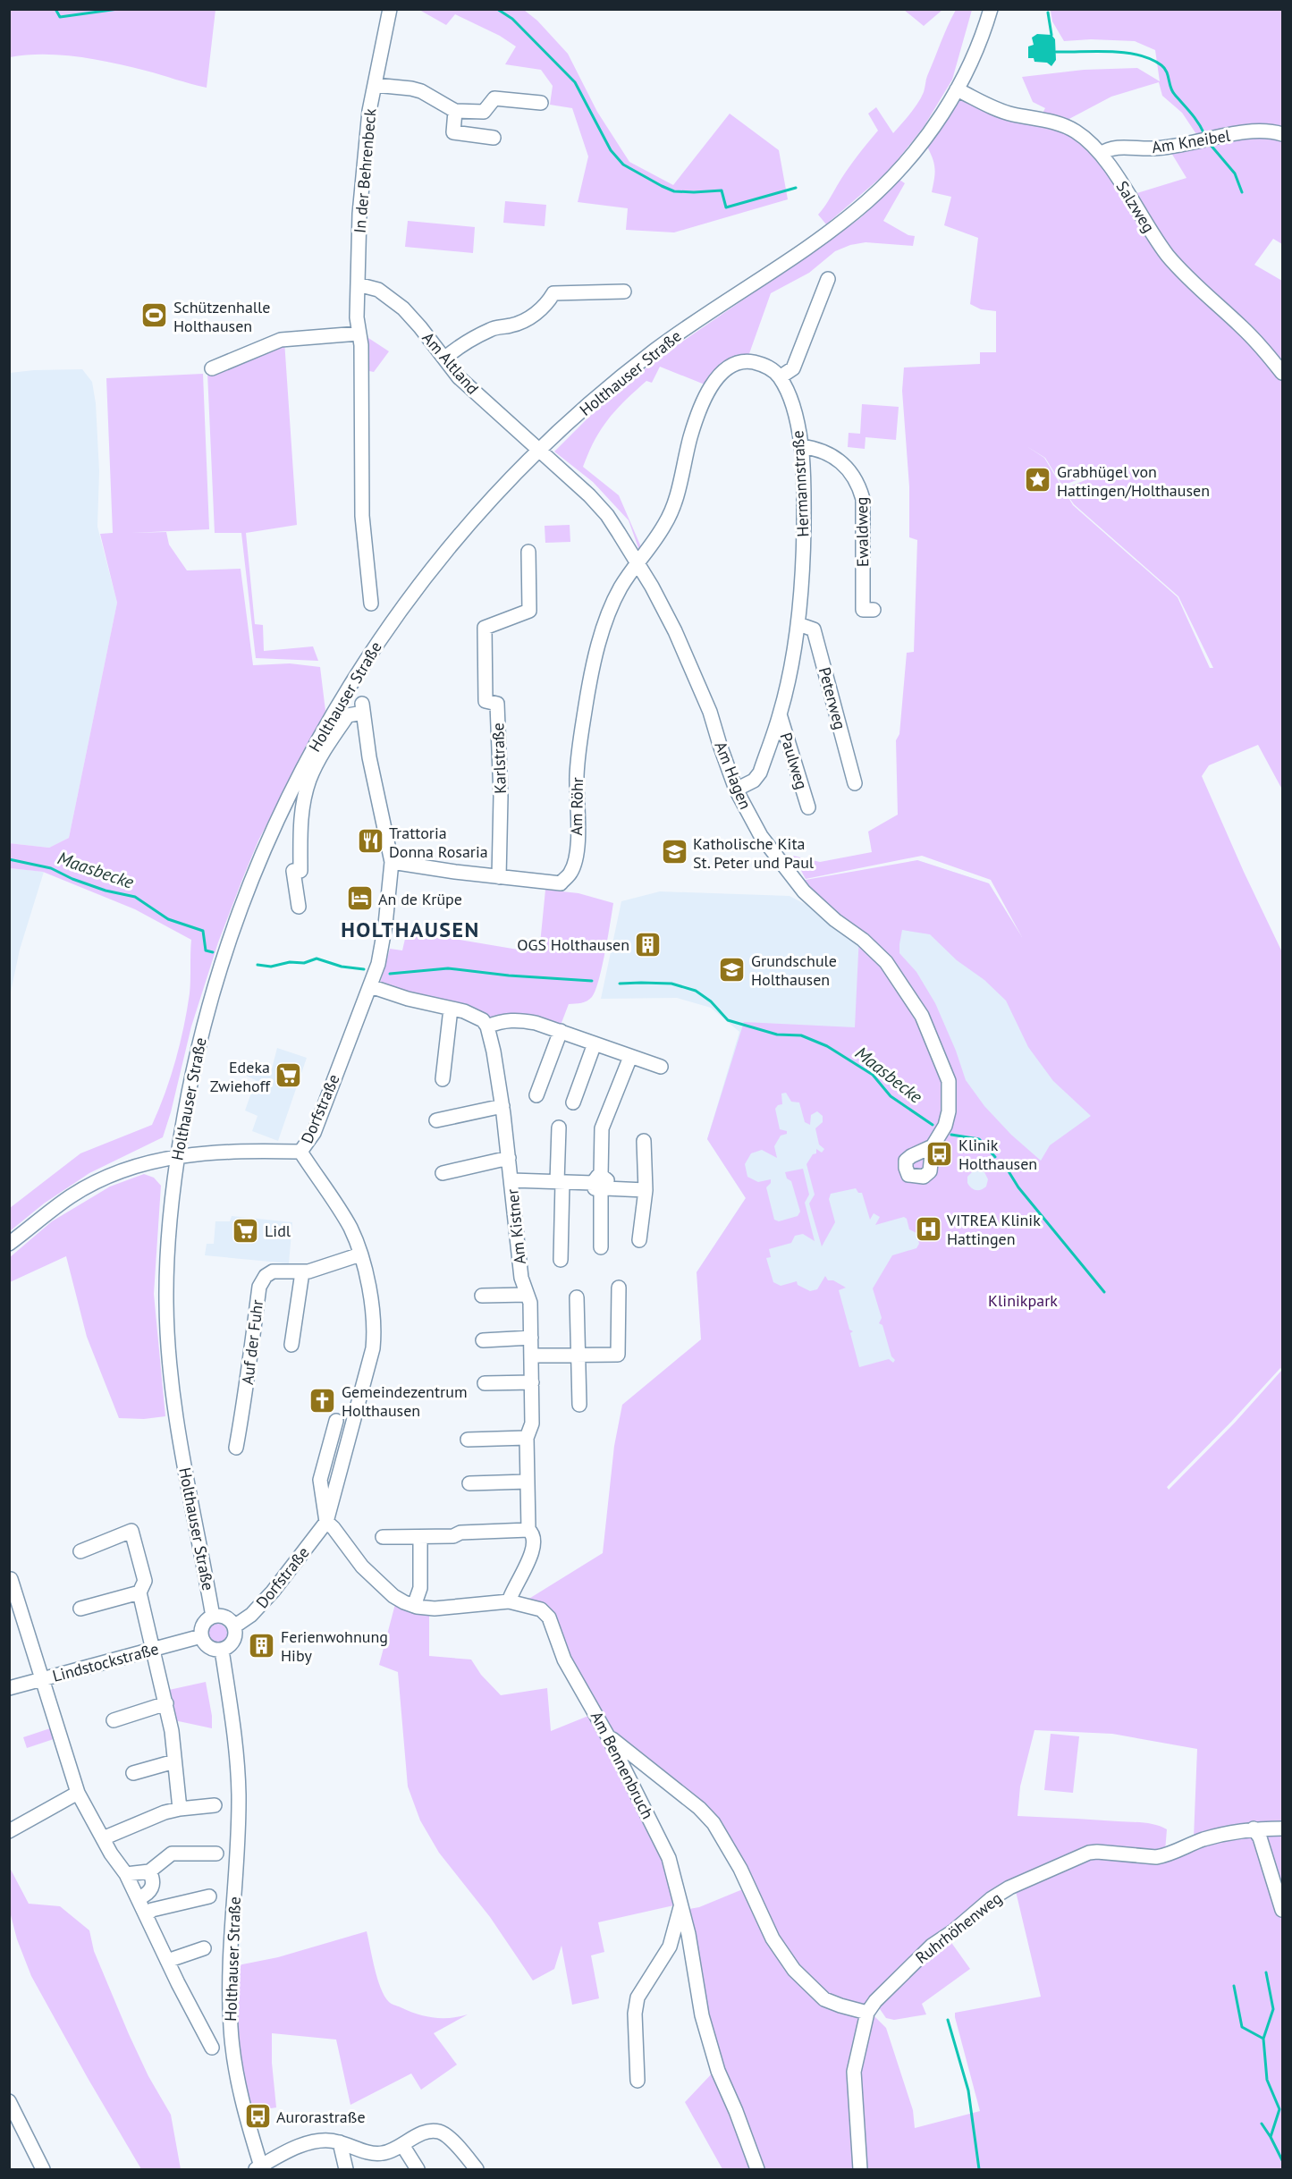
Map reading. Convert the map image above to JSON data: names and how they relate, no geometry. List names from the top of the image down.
{
  "streets": {
    "street": [
      "Am Kneibel",
      "In der Behrenbeck",
      "Salzweg",
      "Am Altland",
      "Holthauser Straße",
      "Hermannstraße",
      "Ewaldweg",
      "Peterweg",
      "Karlstraße",
      "Paulweg",
      "Am Hagen",
      "Am Röhr",
      "Dorfstraße",
      "Am Kistner",
      "Auf der Fuhr",
      "Lindstockstraße",
      "Am Bennenbruch",
      "Ruhrhöhenweg"
    ]
  },
  "crossings": [
    ["Am Kneibel", "Salzweg"],
    ["In der Behrenbeck", "Am Altland"],
    ["Salzweg", "Holthauser Straße"],
    ["Am Altland", "Holthauser Straße"],
    ["Am Altland", "Am Hagen"],
    ["Holthauser Straße", "Am Hagen"],
    ["Holthauser Straße", "Dorfstraße"],
    ["Holthauser Straße", "Lindstockstraße"],
    ["Hermannstraße", "Ewaldweg"],
    ["Hermannstraße", "Peterweg"],
    ["Hermannstraße", "Paulweg"],
    ["Hermannstraße", "Am Hagen"],
    ["Karlstraße", "Am Röhr"],
    ["Am Hagen", "Am Röhr"],
    ["Am Röhr", "Dorfstraße"],
    ["Dorfstraße", "Auf der Fuhr"],
    ["Dorfstraße", "Lindstockstraße"],
    ["Dorfstraße", "Am Bennenbruch"],
    ["Am Kistner", "Am Bennenbruch"]
  ],
  "districts": ["HOLTHAUSEN"],
  "water": ["Maasbecke"],
  "parks": ["Klinikpark"],
  "places": {
    "sports": ["Schützenhalle Holthausen"],
    "place": ["Grabhügel von Hattingen/Holthausen"],
    "restaurant": ["Trattoria Donna Rosaria"],
    "school or university": ["Katholische Kita St. Peter und Paul", "Grundschule Holthausen"],
    "hotel": ["An de Krüpe"],
    "building": ["OGS Holthausen", "Ferienwohnung Hiby"],
    "supermarket": ["Edeka Zwiehoff", "Lidl"],
    "bus stop": ["Klinik Holthausen", "Aurorastraße"],
    "hospital": ["VITREA Klinik Hattingen"],
    "church": ["Gemeindezentrum Holthausen"]
  }
}
